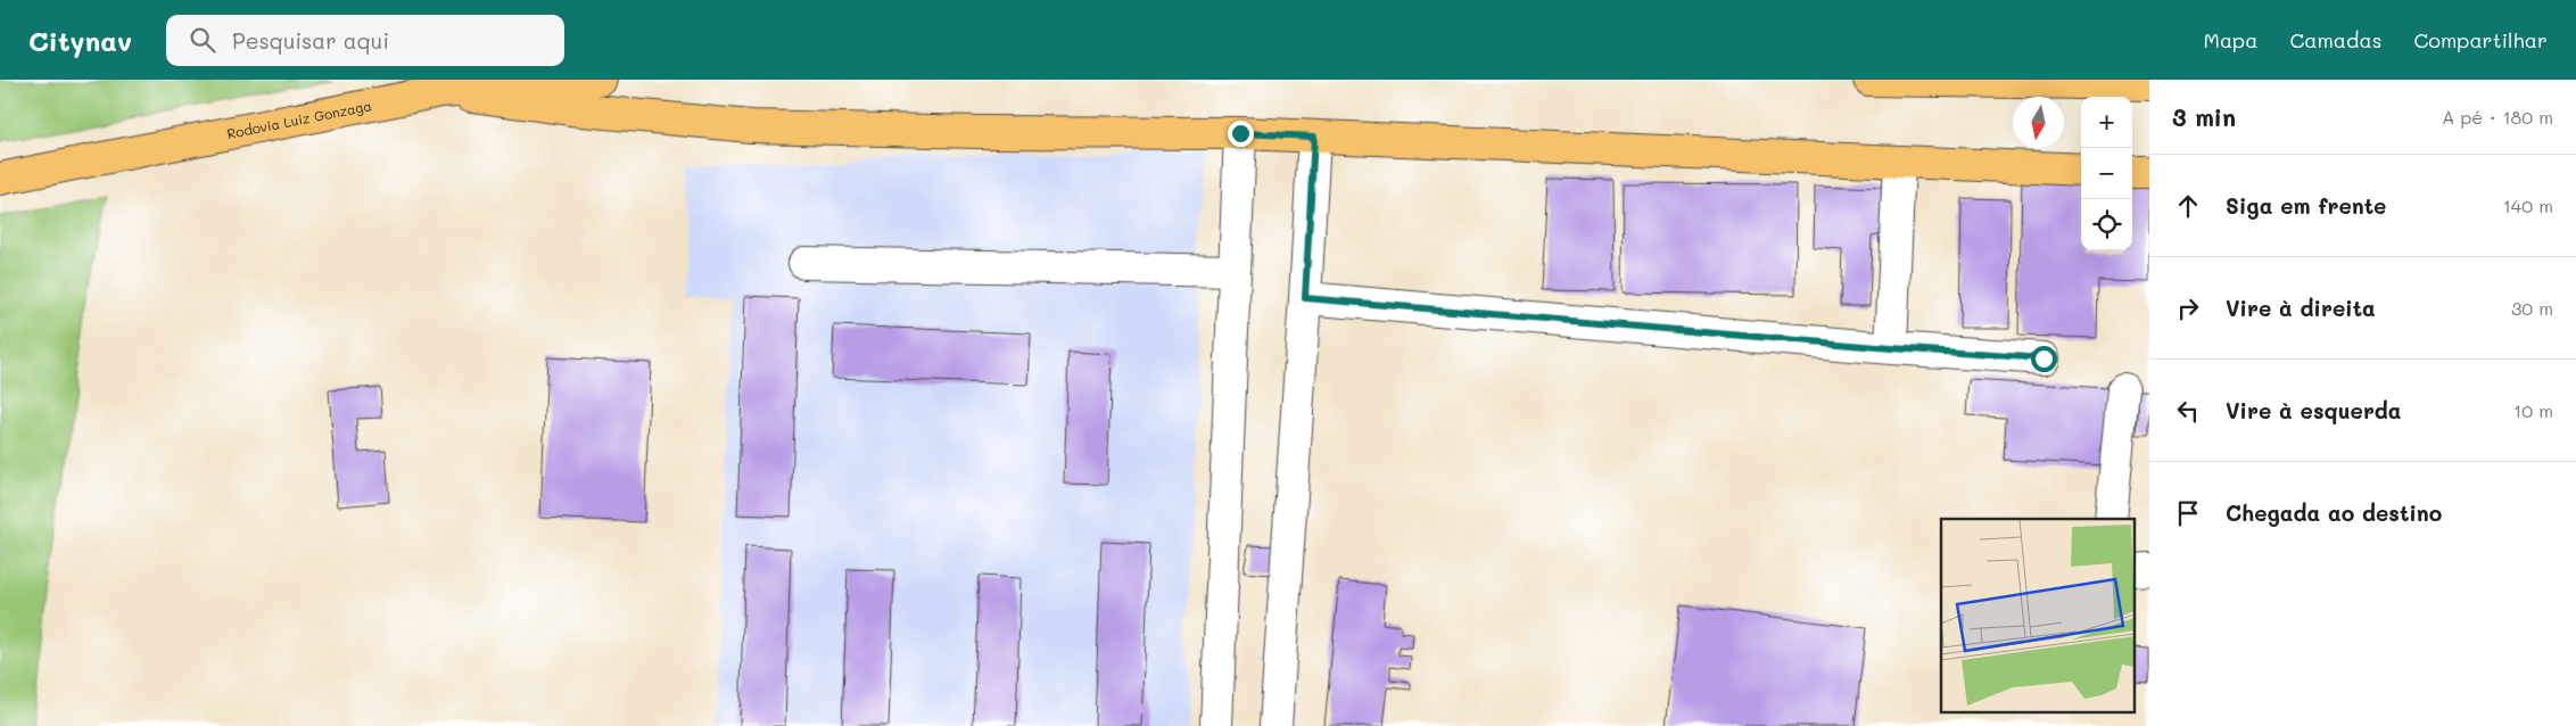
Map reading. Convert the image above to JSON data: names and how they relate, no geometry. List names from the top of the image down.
{
  "streets": {
    "main road": ["Rodovia Luiz Gonzaga"]
  },
  "north": "bottom",
  "page": {
    "header": "Citynav",
    "search": "Pesquisar aqui",
    "nav": ["Mapa", "Camadas", "Compartilhar"],
    "heading": ["3 min", "A pé · 180 m"],
    "map_buttons": ["+", "−"],
    "list": [
      ["Siga em frente", "140 m"],
      ["Vire à direita", "30 m"],
      ["Vire à esquerda", "10 m"],
      "Chegada ao destino"
    ]
  }
}
